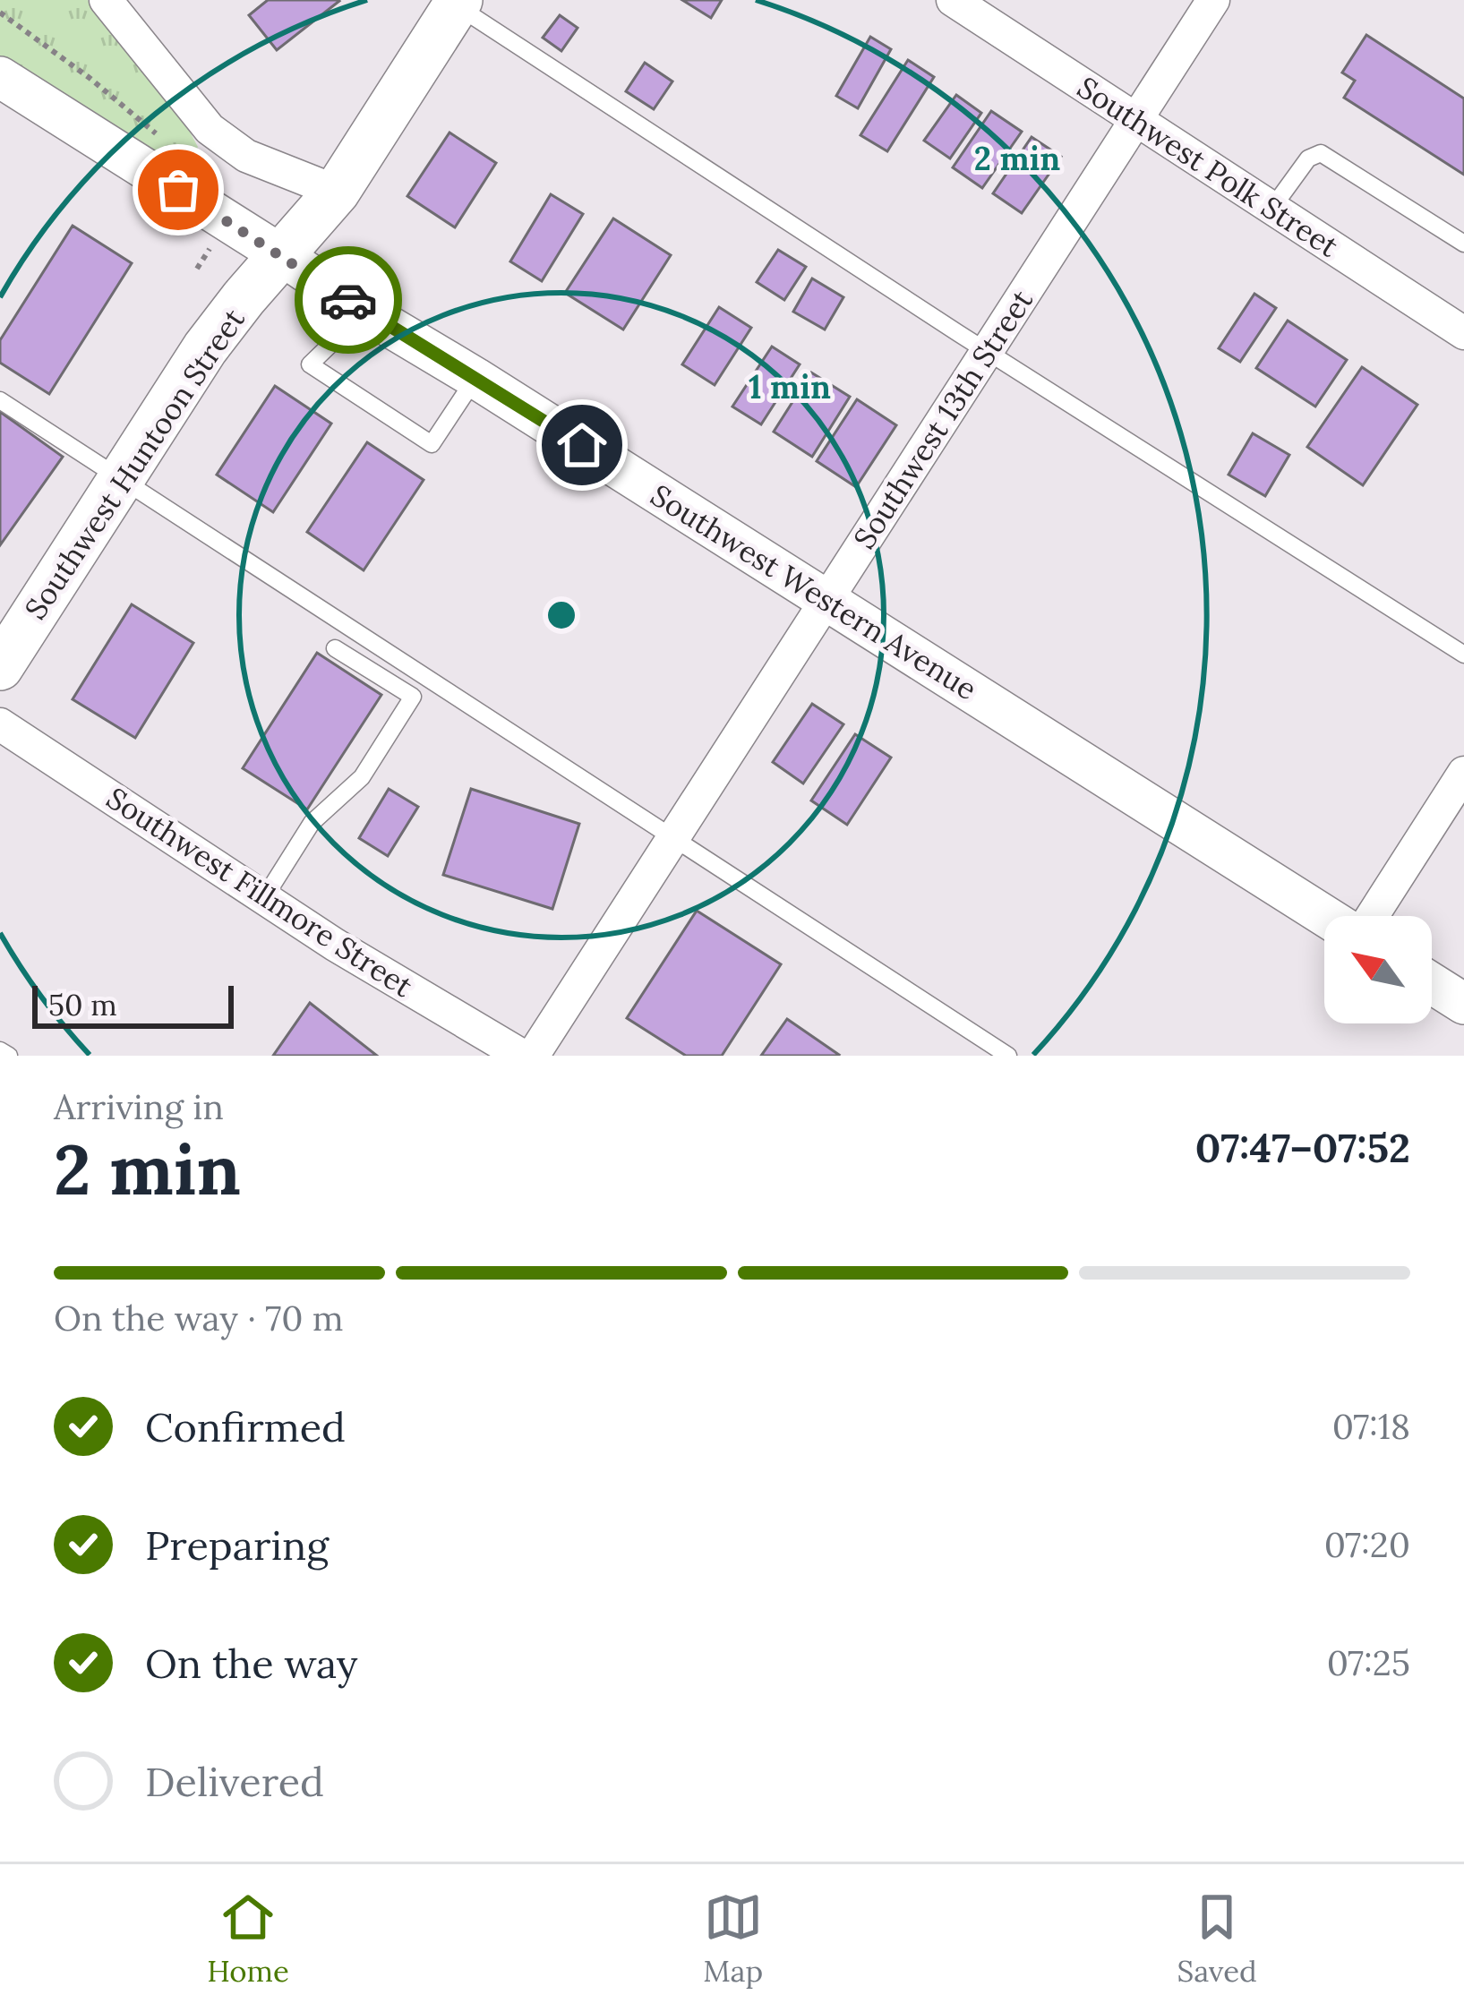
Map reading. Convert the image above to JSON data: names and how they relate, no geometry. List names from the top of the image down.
{
  "streets": {
    "main road": ["Southwest Huntoon Street"],
    "street": [
      "Southwest Polk Street",
      "Southwest 13th Street",
      "Southwest Western Avenue",
      "Southwest Fillmore Street"
    ]
  },
  "crossings": [
    ["Southwest Polk Street", "Southwest 13th Street"],
    ["Southwest 13th Street", "Southwest Western Avenue"],
    ["Southwest Huntoon Street", "Southwest Western Avenue"]
  ],
  "scale_bar": "50 m",
  "north": "top left",
  "page": {
    "scale": "50 m",
    "heading": ["2 min", "Arriving in", "07:47–07:52"],
    "bar": "On the way · 70 m",
    "list": [
      ["Confirmed", "07:18"],
      ["Preparing", "07:20"],
      ["On the way", "07:25"],
      "Delivered"
    ],
    "tabs": ["Home", "Map", "Saved"]
  },
  "rings": ["2 min", "1 min"]
}
